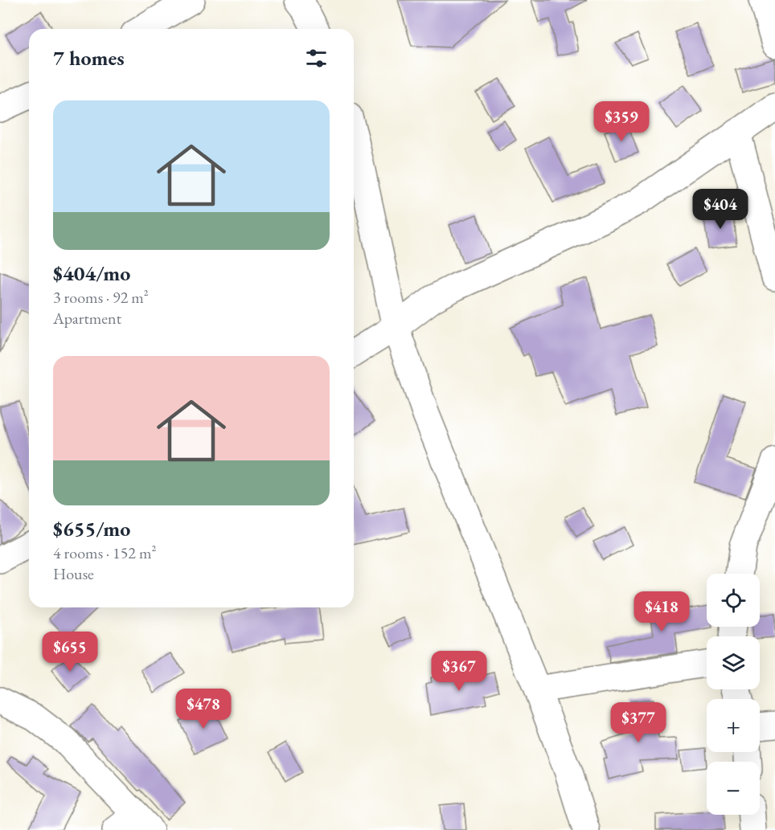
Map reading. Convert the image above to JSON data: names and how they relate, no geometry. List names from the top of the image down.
{
  "page": {
    "heading": "7 homes",
    "list": [
      {
        "name": "$404/mo",
        "note": "3 rooms · 92 m² · Apartment"
      },
      {
        "name": "$655/mo",
        "note": "4 rooms · 152 m² · House"
      }
    ],
    "price": [
      "$359",
      "$404",
      "$418",
      "$655",
      "$367",
      "$478",
      "$377"
    ],
    "map_buttons": ["+", "−"]
  }
}
